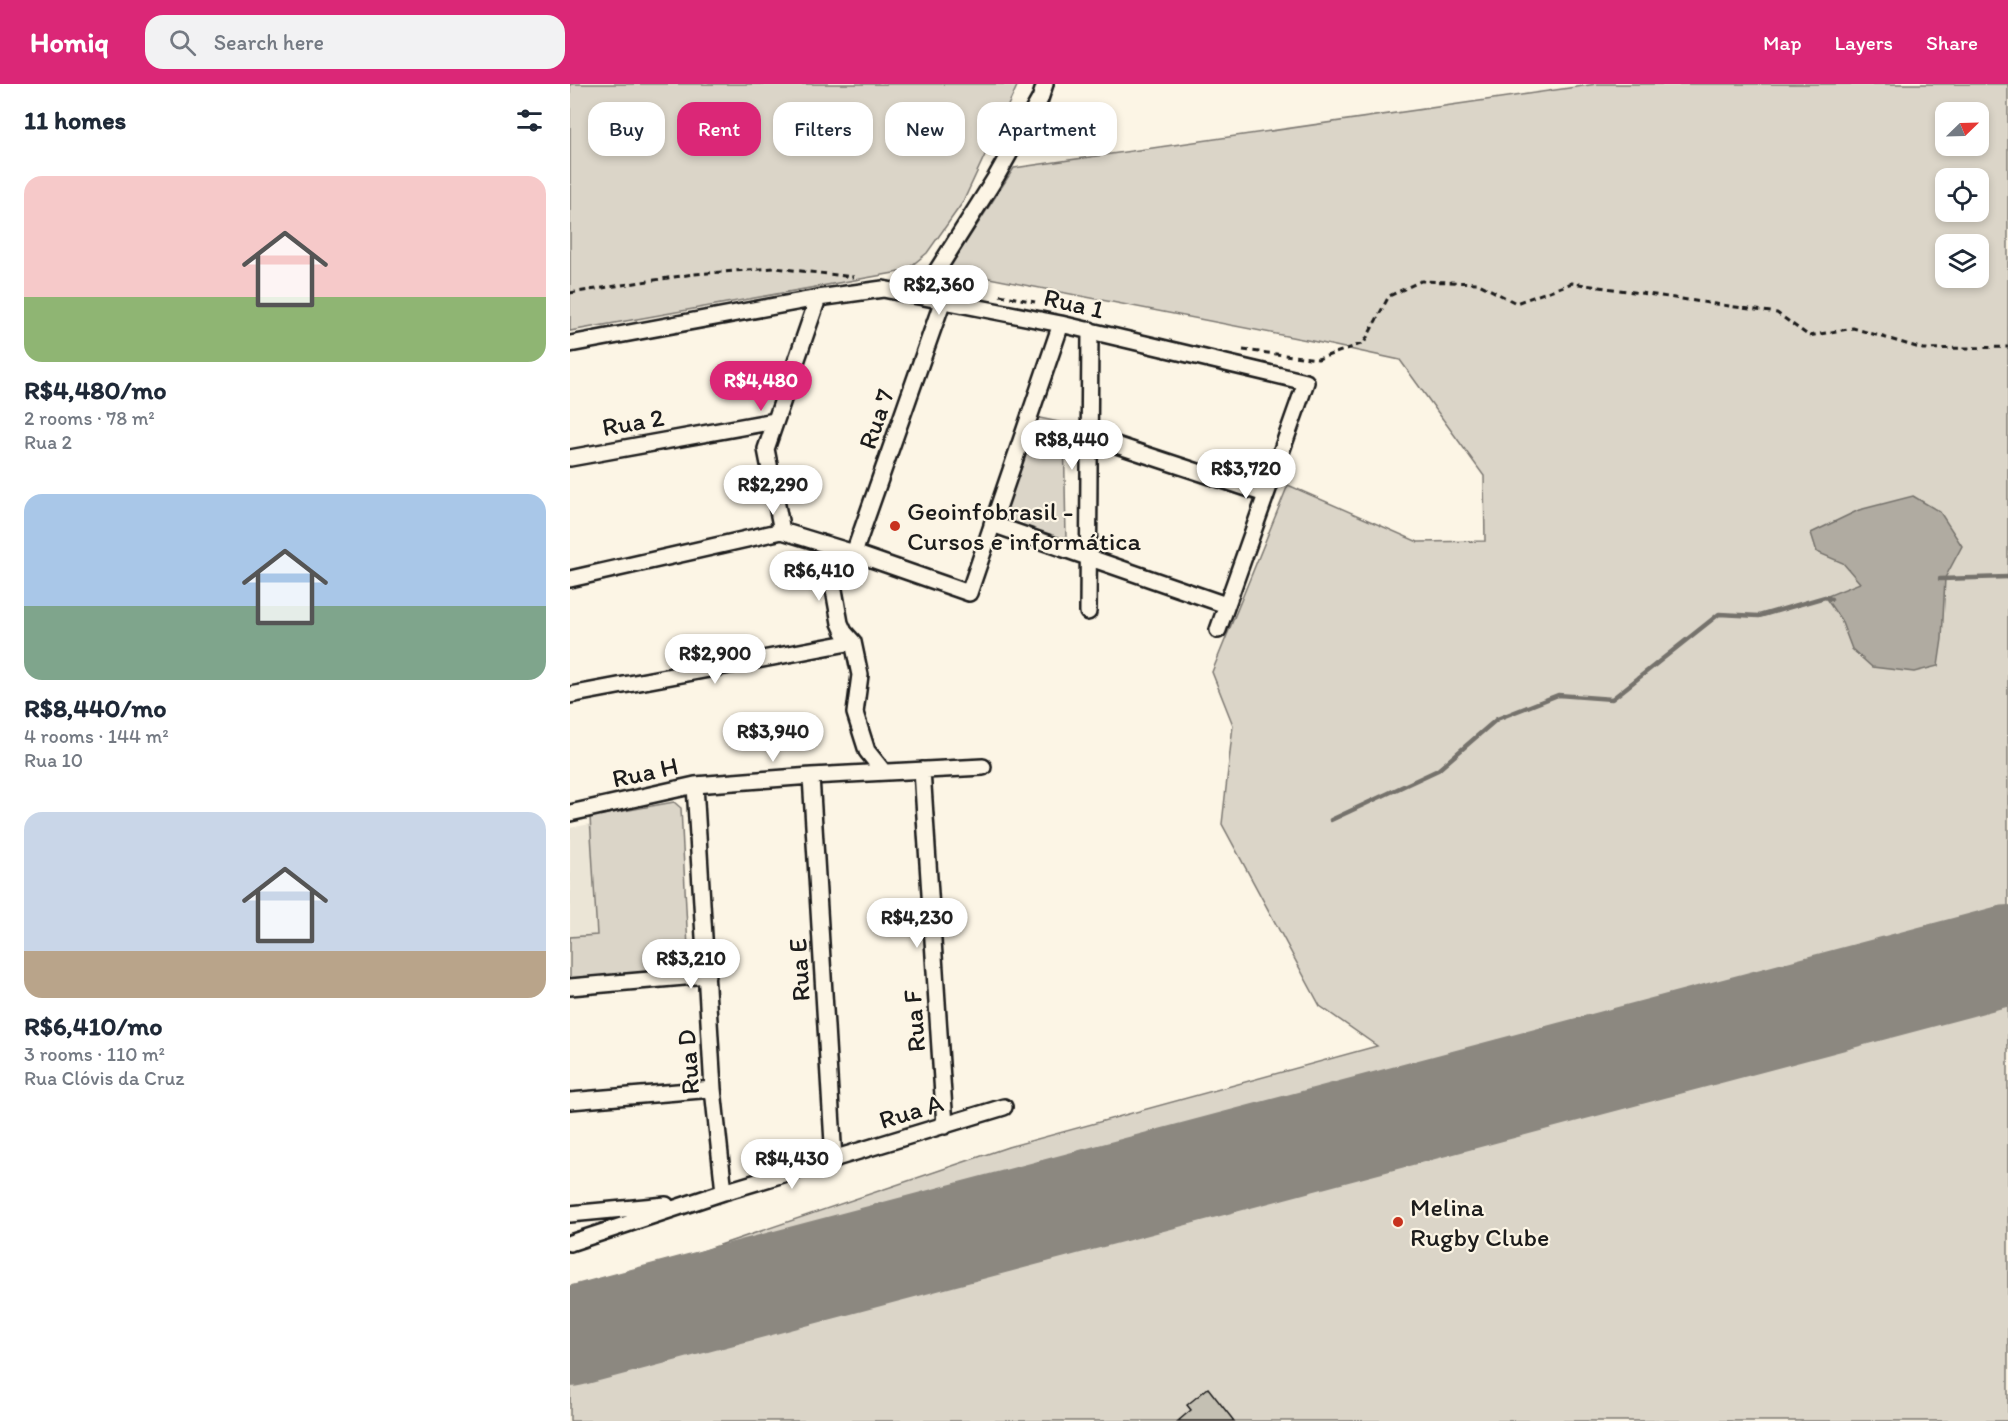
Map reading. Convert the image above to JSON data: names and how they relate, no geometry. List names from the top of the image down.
{
  "streets": {
    "street": [
      "Rua 1",
      "Rua 7",
      "Rua 2",
      "Rua H",
      "Rua E",
      "Rua F",
      "Rua D",
      "Rua A"
    ]
  },
  "crossings": [
    ["Rua 1", "Rua 7"],
    ["Rua H", "Rua E"],
    ["Rua H", "Rua F"],
    ["Rua H", "Rua D"],
    ["Rua E", "Rua A"],
    ["Rua F", "Rua A"],
    ["Rua D", "Rua A"]
  ],
  "places": ["Geoinfobrasil - Cursos e informática", "Melina Rugby Clube"],
  "north": "top right",
  "page": {
    "header": "Homiq",
    "search": "Search here",
    "nav": ["Map", "Layers", "Share"],
    "heading": "11 homes",
    "chip": [
      "Buy",
      "Rent",
      "Filters",
      "New",
      "Apartment"
    ],
    "list": [
      {
        "name": "R$4,480/mo",
        "note": "2 rooms · 78 m² · Rua 2"
      },
      {
        "name": "R$8,440/mo",
        "note": "4 rooms · 144 m² · Rua 10"
      },
      {
        "name": "R$6,410/mo",
        "note": "3 rooms · 110 m² · Rua Clóvis da Cruz"
      }
    ],
    "price": [
      "R$2,360",
      "R$4,480",
      "R$8,440",
      "R$3,720",
      "R$2,290",
      "R$6,410",
      "R$2,900",
      "R$3,940",
      "R$4,230",
      "R$3,210",
      "R$4,430"
    ]
  }
}
